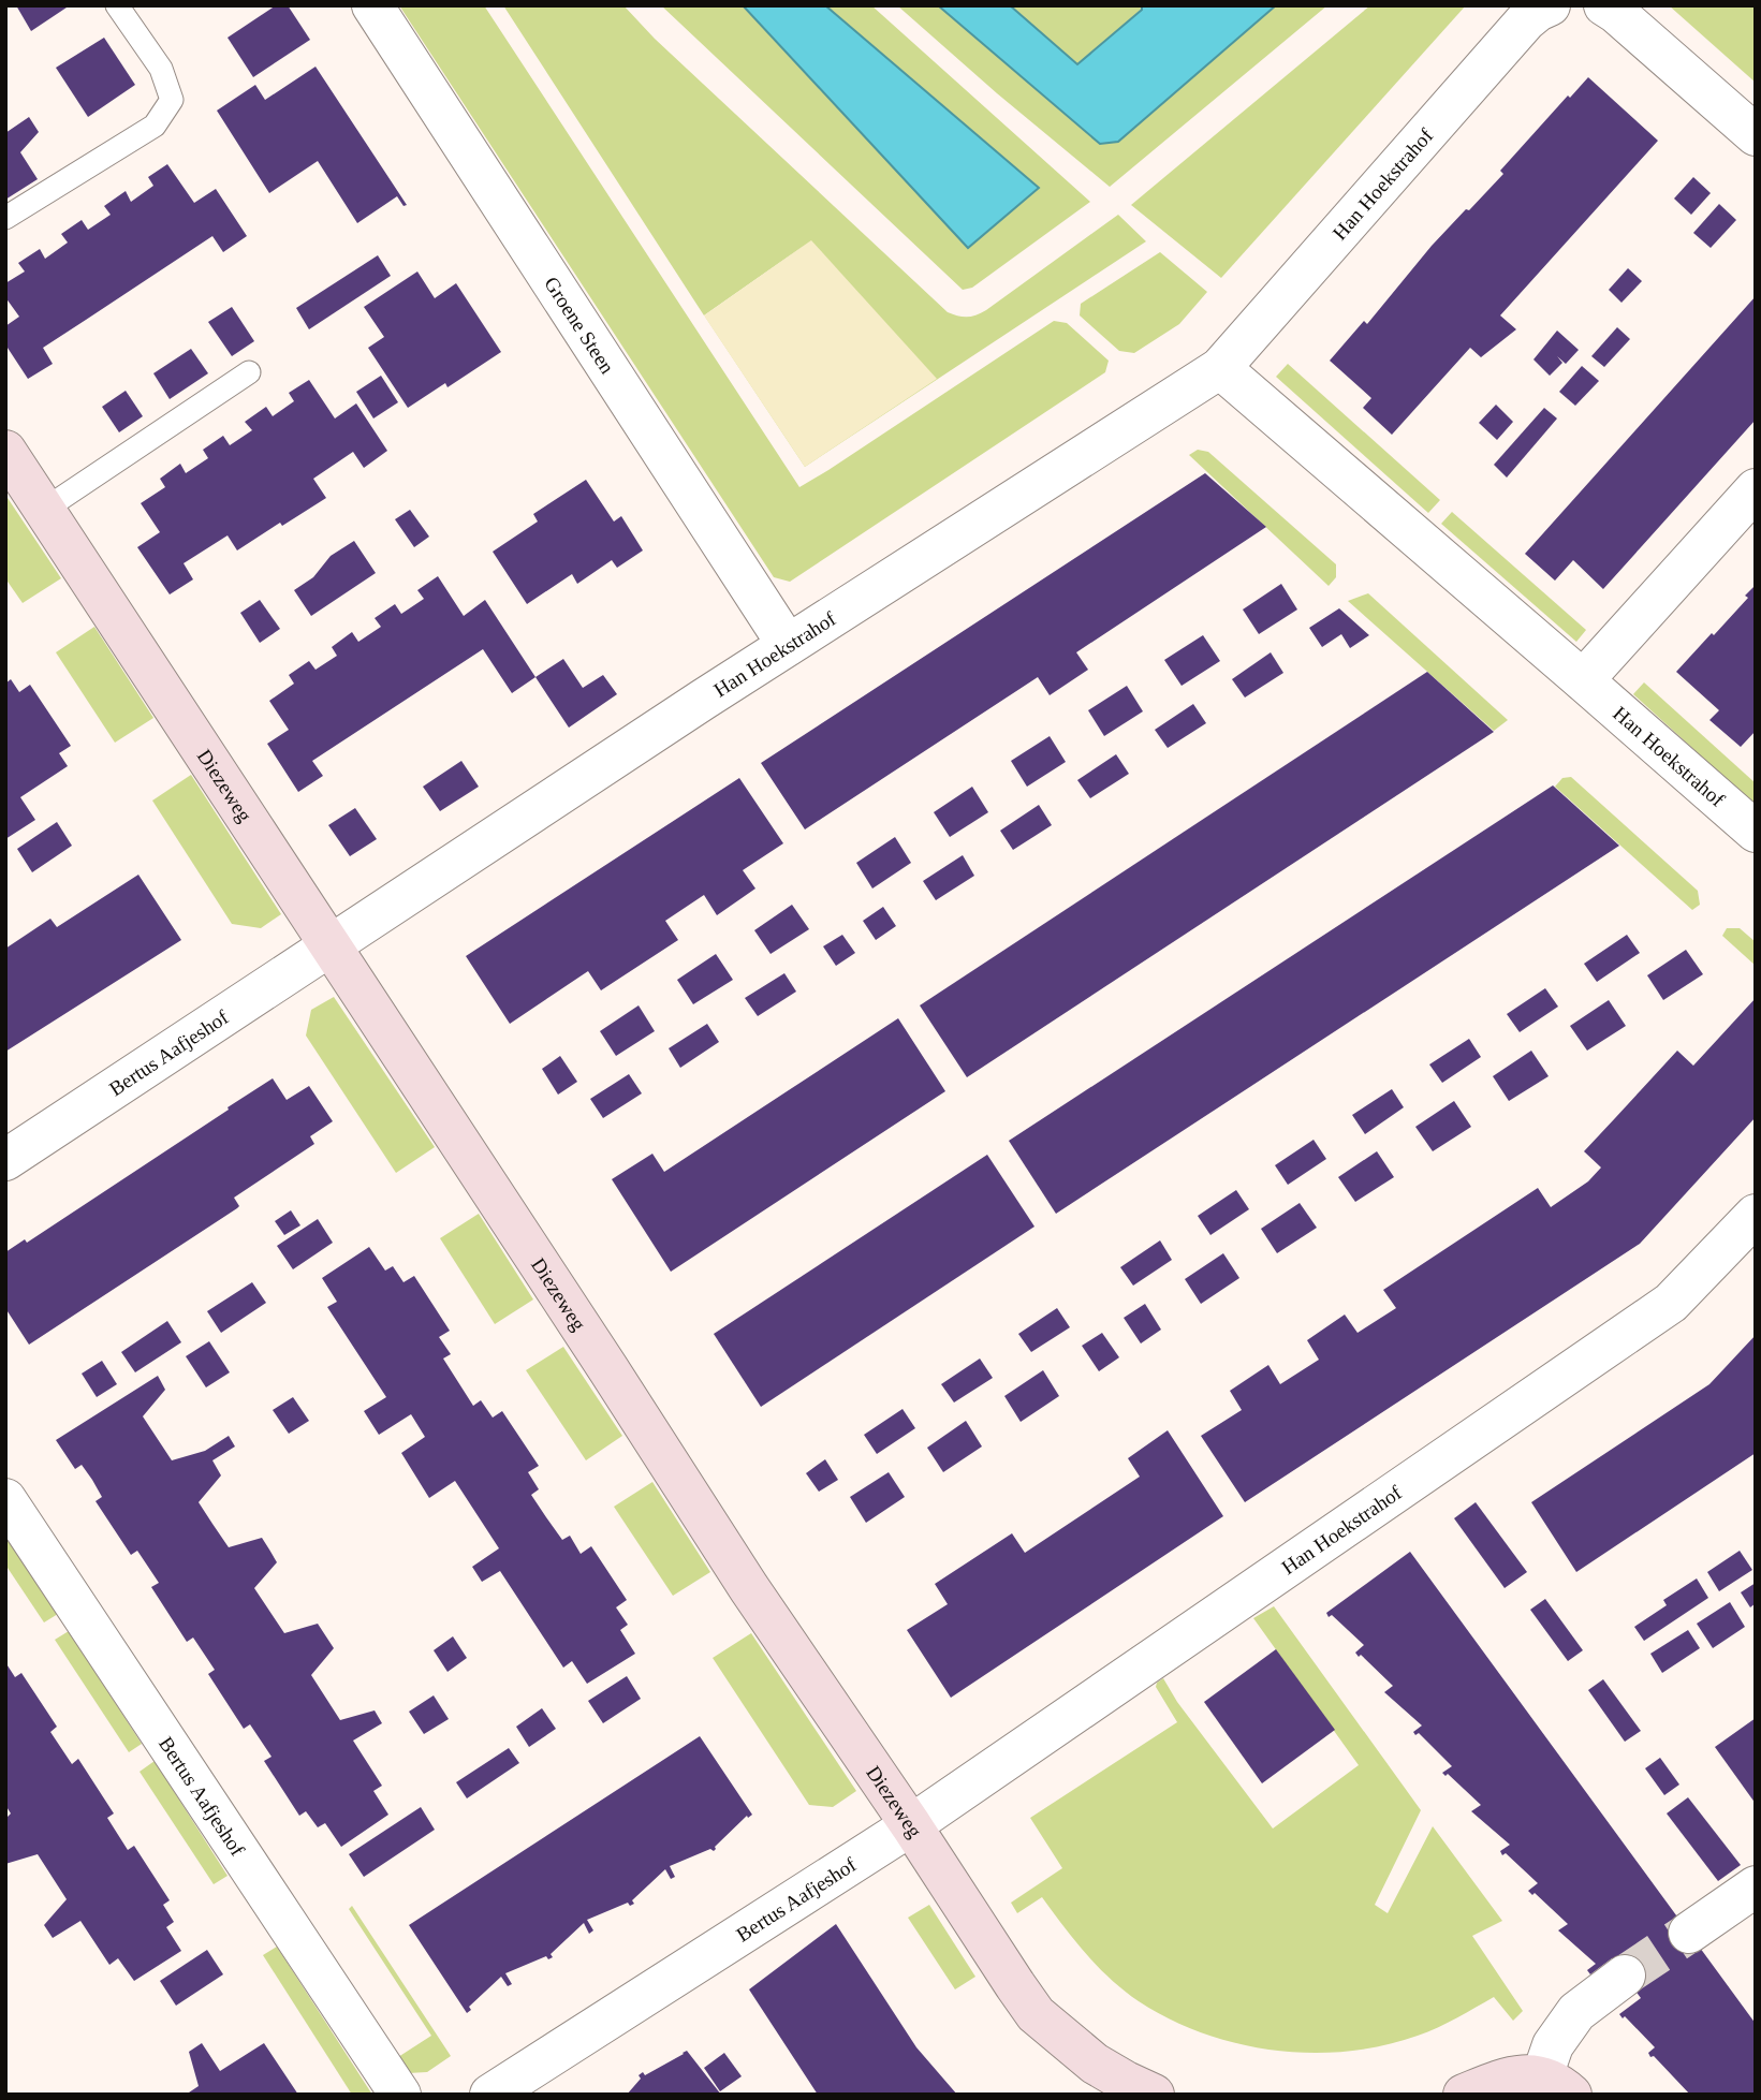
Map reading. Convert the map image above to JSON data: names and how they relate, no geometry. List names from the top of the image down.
{
  "streets": {
    "street": [
      "Han Hoekstrahof",
      "Groene Steen",
      "Diezeweg",
      "Bertus Aafjeshof"
    ]
  },
  "crossings": [
    ["Han Hoekstrahof", "Groene Steen"],
    ["Han Hoekstrahof", "Diezeweg"],
    ["Han Hoekstrahof", "Bertus Aafjeshof"],
    ["Diezeweg", "Bertus Aafjeshof"]
  ]
}
